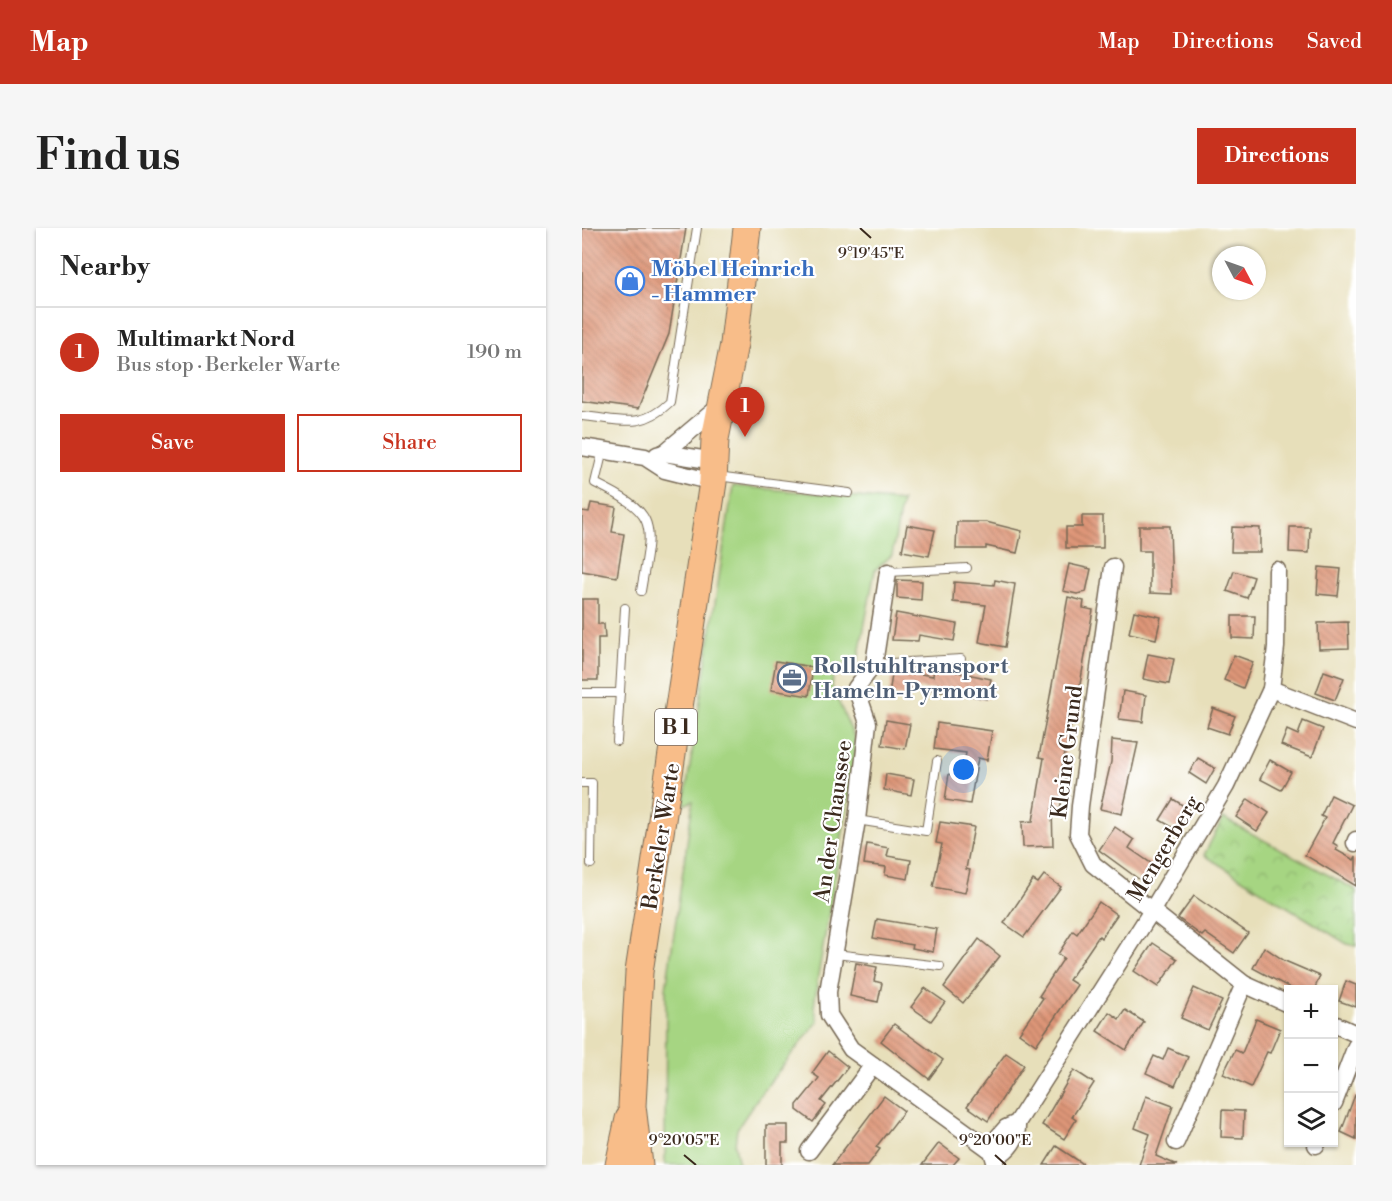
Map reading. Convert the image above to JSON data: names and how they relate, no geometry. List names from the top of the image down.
{
  "streets": {
    "main road": ["B 1", "Berkeler Warte"],
    "street": ["Kleine Grund", "An der Chaussee", "Mengerberg"]
  },
  "crossings": [
    ["Kleine Grund", "Mengerberg"],
    ["An der Chaussee", "Mengerberg"]
  ],
  "places": {
    "shop": ["Möbel Heinrich - Hammer"],
    "office": ["Rollstuhltransport Hameln-Pyrmont"]
  },
  "north": "bottom right",
  "page": {
    "header": "Map",
    "nav": ["Map", "Directions", "Saved"],
    "buttons": [
      "Directions",
      ["Save", "Share"]
    ],
    "title": "Find us",
    "heading": "Nearby",
    "list": [
      {
        "mark": "1",
        "name": "Multimarkt Nord",
        "note": "Bus stop · Berkeler Warte",
        "value": "190 m"
      }
    ],
    "pins": "1",
    "map_buttons": ["+", "−"]
  },
  "coordinates": ["9°19'45\"E", "9°20'05\"E", "9°20'00\"E"]
}
